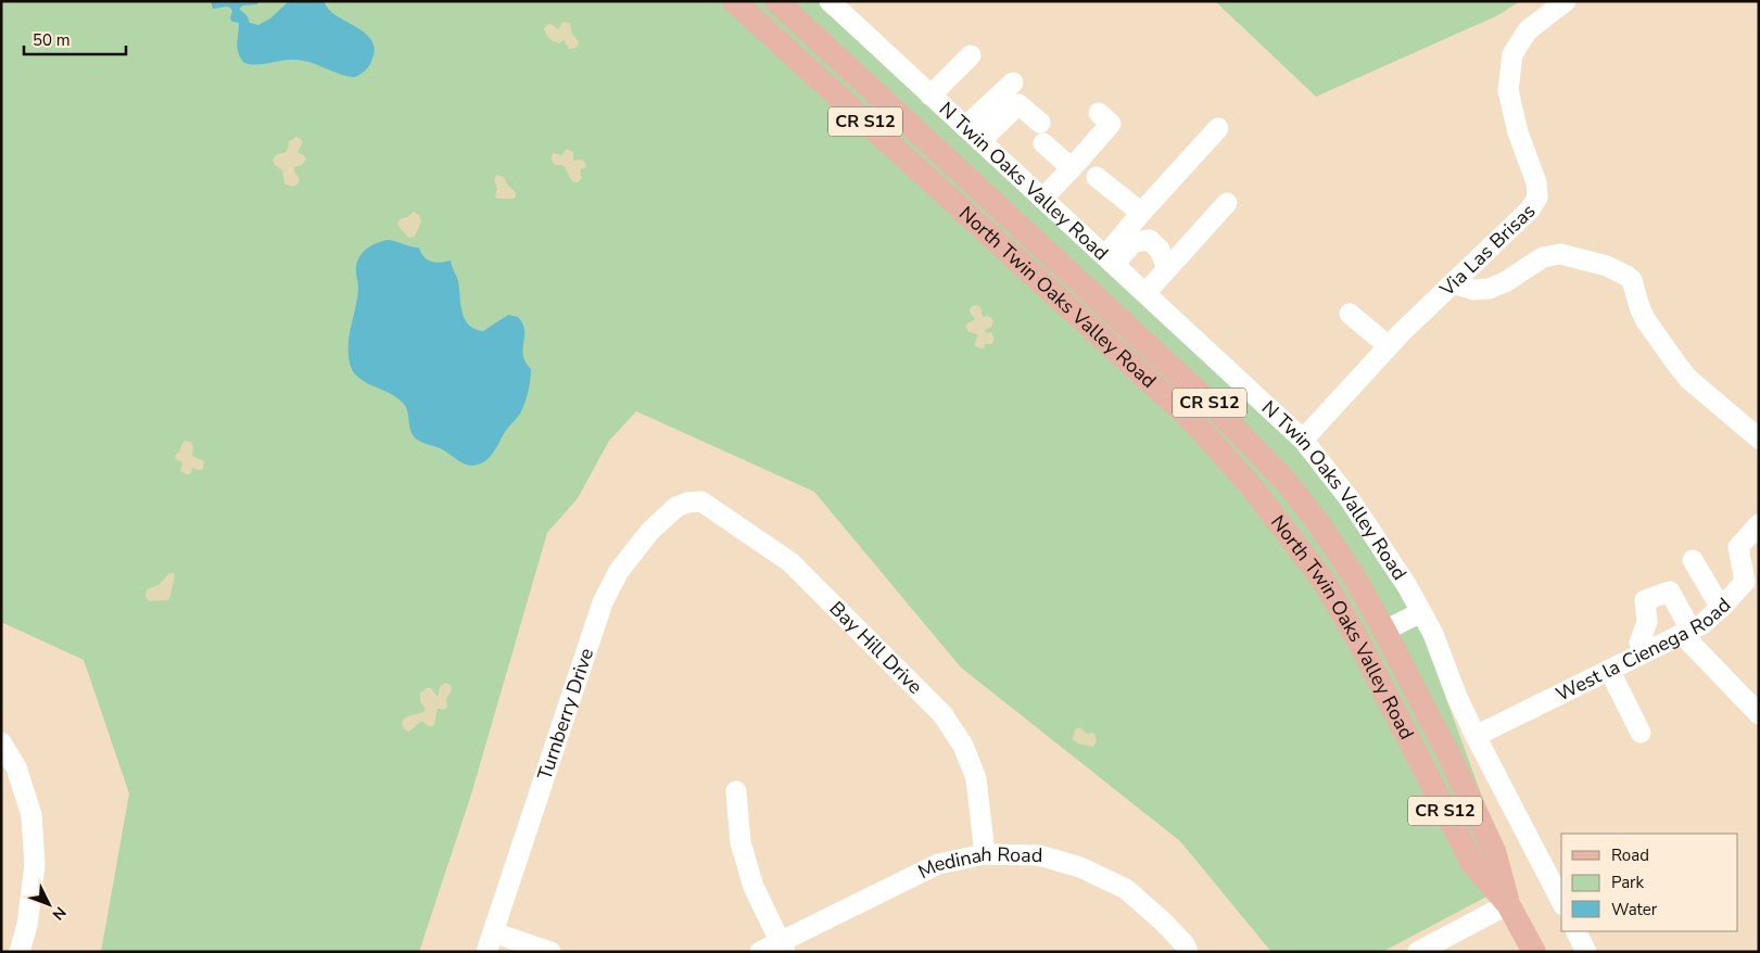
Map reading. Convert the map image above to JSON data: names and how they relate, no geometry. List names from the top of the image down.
{
  "streets": {
    "main road": ["CR S12", "North Twin Oaks Valley Road"],
    "street": [
      "N Twin Oaks Valley Road",
      "Via Las Brisas",
      "West la Cienega Road",
      "Bay Hill Drive",
      "Turnberry Drive",
      "Medinah Road"
    ]
  },
  "crossings": [
    ["N Twin Oaks Valley Road", "Via Las Brisas"],
    ["N Twin Oaks Valley Road", "West la Cienega Road"],
    ["Bay Hill Drive", "Turnberry Drive"],
    ["Bay Hill Drive", "Medinah Road"]
  ],
  "legend": ["Road", "Park", "Water"],
  "scale_bar": "50 m",
  "north": "bottom right"
}
